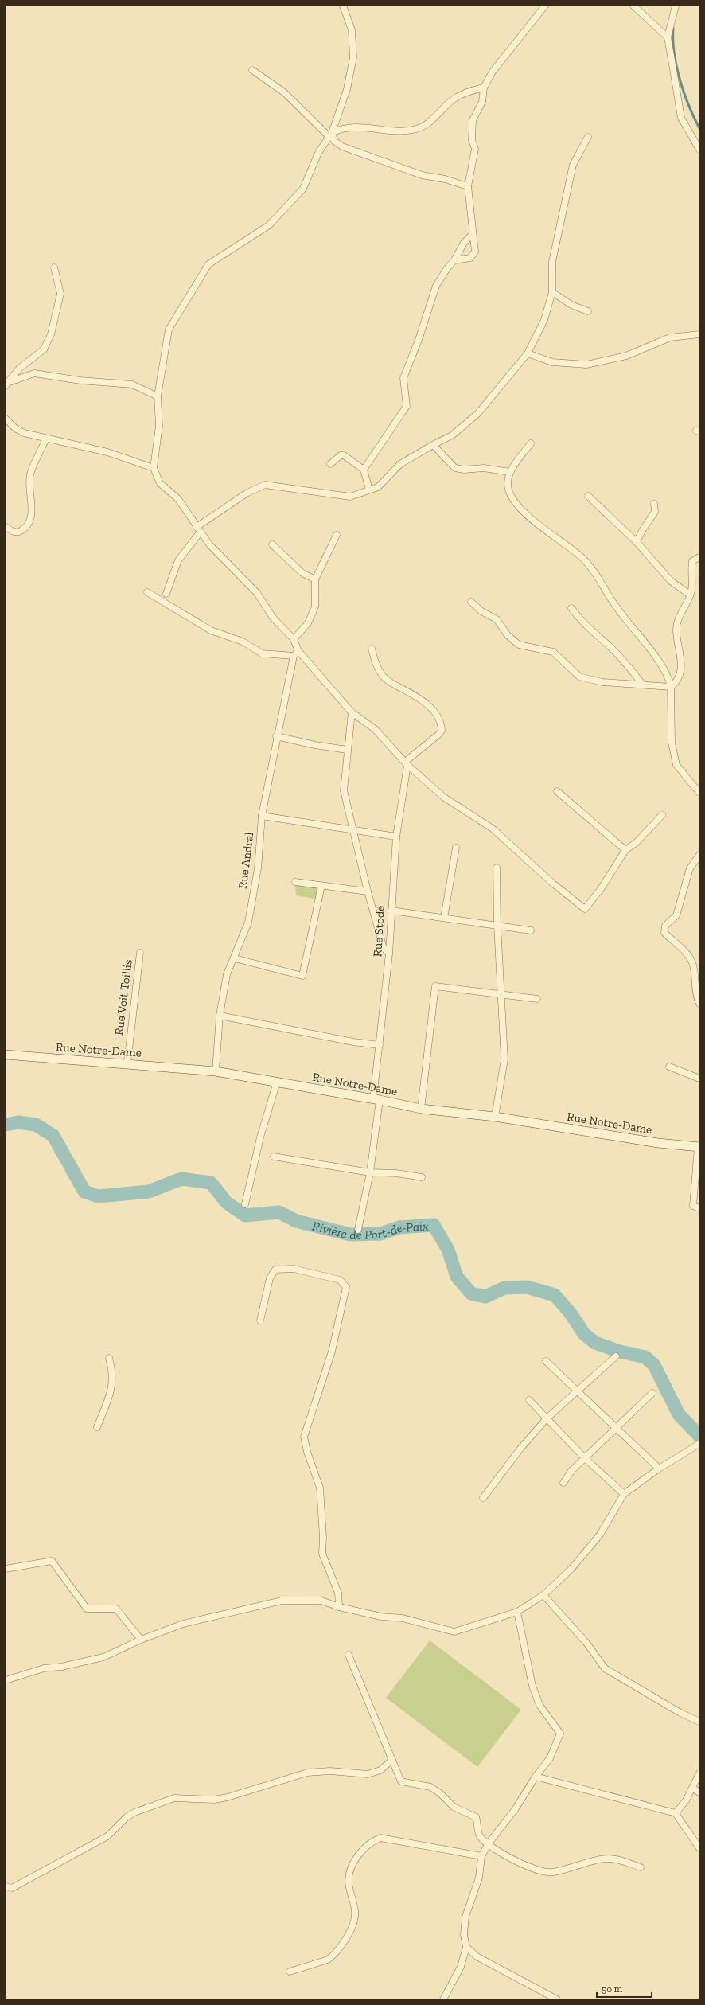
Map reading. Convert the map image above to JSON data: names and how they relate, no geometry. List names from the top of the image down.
{
  "streets": {
    "street": [
      "Rue Andral",
      "Rue Stode",
      "Rue Voit Toillis",
      "Rue Notre-Dame"
    ]
  },
  "crossings": [
    ["Rue Andral", "Rue Notre-Dame"],
    ["Rue Stode", "Rue Notre-Dame"],
    ["Rue Voit Toillis", "Rue Notre-Dame"]
  ],
  "water": ["Rivière de Port-de-Paix"],
  "scale_bar": "50 m"
}
